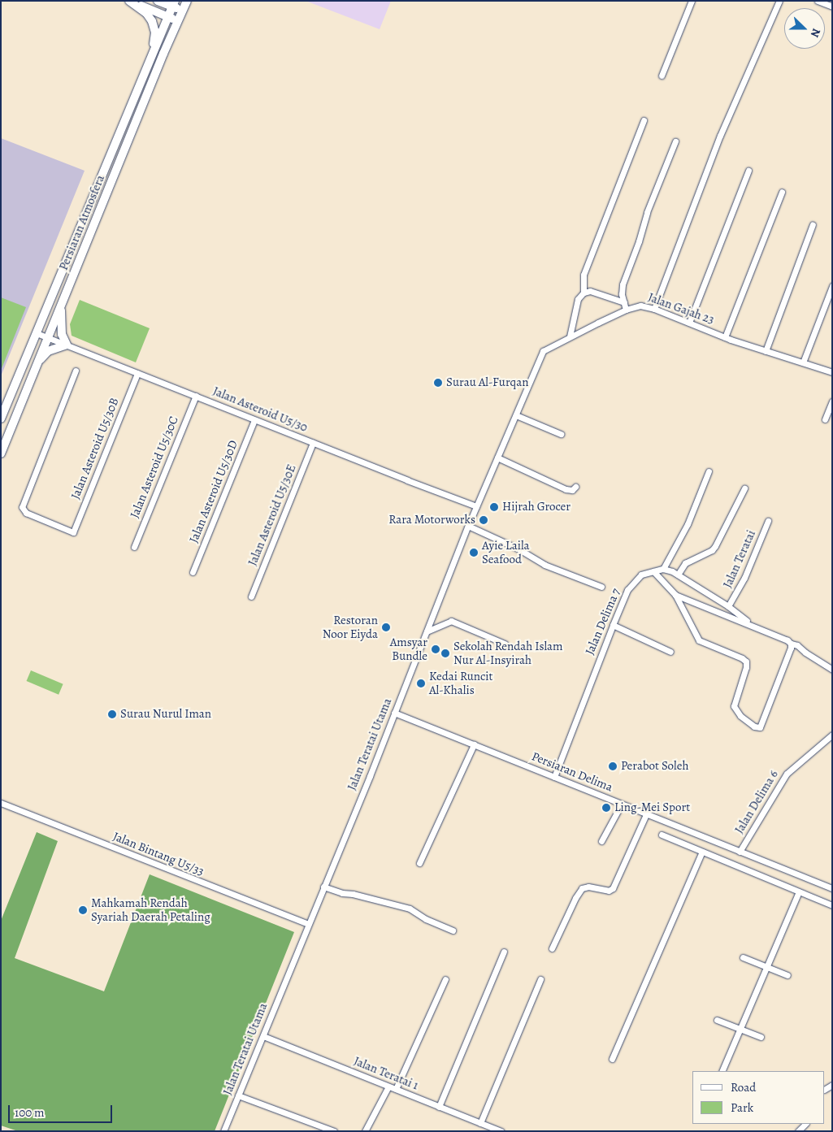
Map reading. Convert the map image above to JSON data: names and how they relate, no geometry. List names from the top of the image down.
{
  "streets": {
    "street": [
      "Persiaran Atmosfera",
      "Jalan Gajah 23",
      "Jalan Asteroid U5/30",
      "Jalan Asteroid U5/30B",
      "Jalan Asteroid U5/30C",
      "Jalan Asteroid U5/30D",
      "Jalan Asteroid U5/30E",
      "Jalan Teratai",
      "Jalan Delima 7",
      "Jalan Teratai Utama",
      "Persiaran Delima",
      "Jalan Delima 6",
      "Jalan Bintang U5/33",
      "Jalan Teratai 1"
    ]
  },
  "crossings": [
    ["Persiaran Atmosfera", "Jalan Asteroid U5/30"],
    ["Jalan Gajah 23", "Jalan Teratai Utama"],
    ["Jalan Asteroid U5/30", "Jalan Asteroid U5/30B"],
    ["Jalan Asteroid U5/30", "Jalan Asteroid U5/30C"],
    ["Jalan Asteroid U5/30", "Jalan Asteroid U5/30D"],
    ["Jalan Asteroid U5/30", "Jalan Asteroid U5/30E"],
    ["Jalan Asteroid U5/30", "Jalan Teratai Utama"],
    ["Jalan Delima 7", "Persiaran Delima"],
    ["Jalan Teratai Utama", "Persiaran Delima"],
    ["Jalan Teratai Utama", "Jalan Bintang U5/33"],
    ["Jalan Teratai Utama", "Jalan Teratai 1"],
    ["Persiaran Delima", "Jalan Delima 6"]
  ],
  "places": [
    "Surau Al-Furqan",
    "Hijrah Grocer",
    "Rara Motorworks",
    "Ayie Laila Seafood",
    "Restoran Noor Eiyda",
    "Amsyar Bundle",
    "Sekolah Rendah Islam Nur Al-Insyirah",
    "Kedai Runcit Al-Khalis",
    "Surau Nurul Iman",
    "Perabot Soleh",
    "Ling-Mei Sport",
    "Mahkamah Rendah Syariah Daerah Petaling"
  ],
  "legend": ["Road", "Park"],
  "scale_bar": "100 m",
  "north": "right"
}
